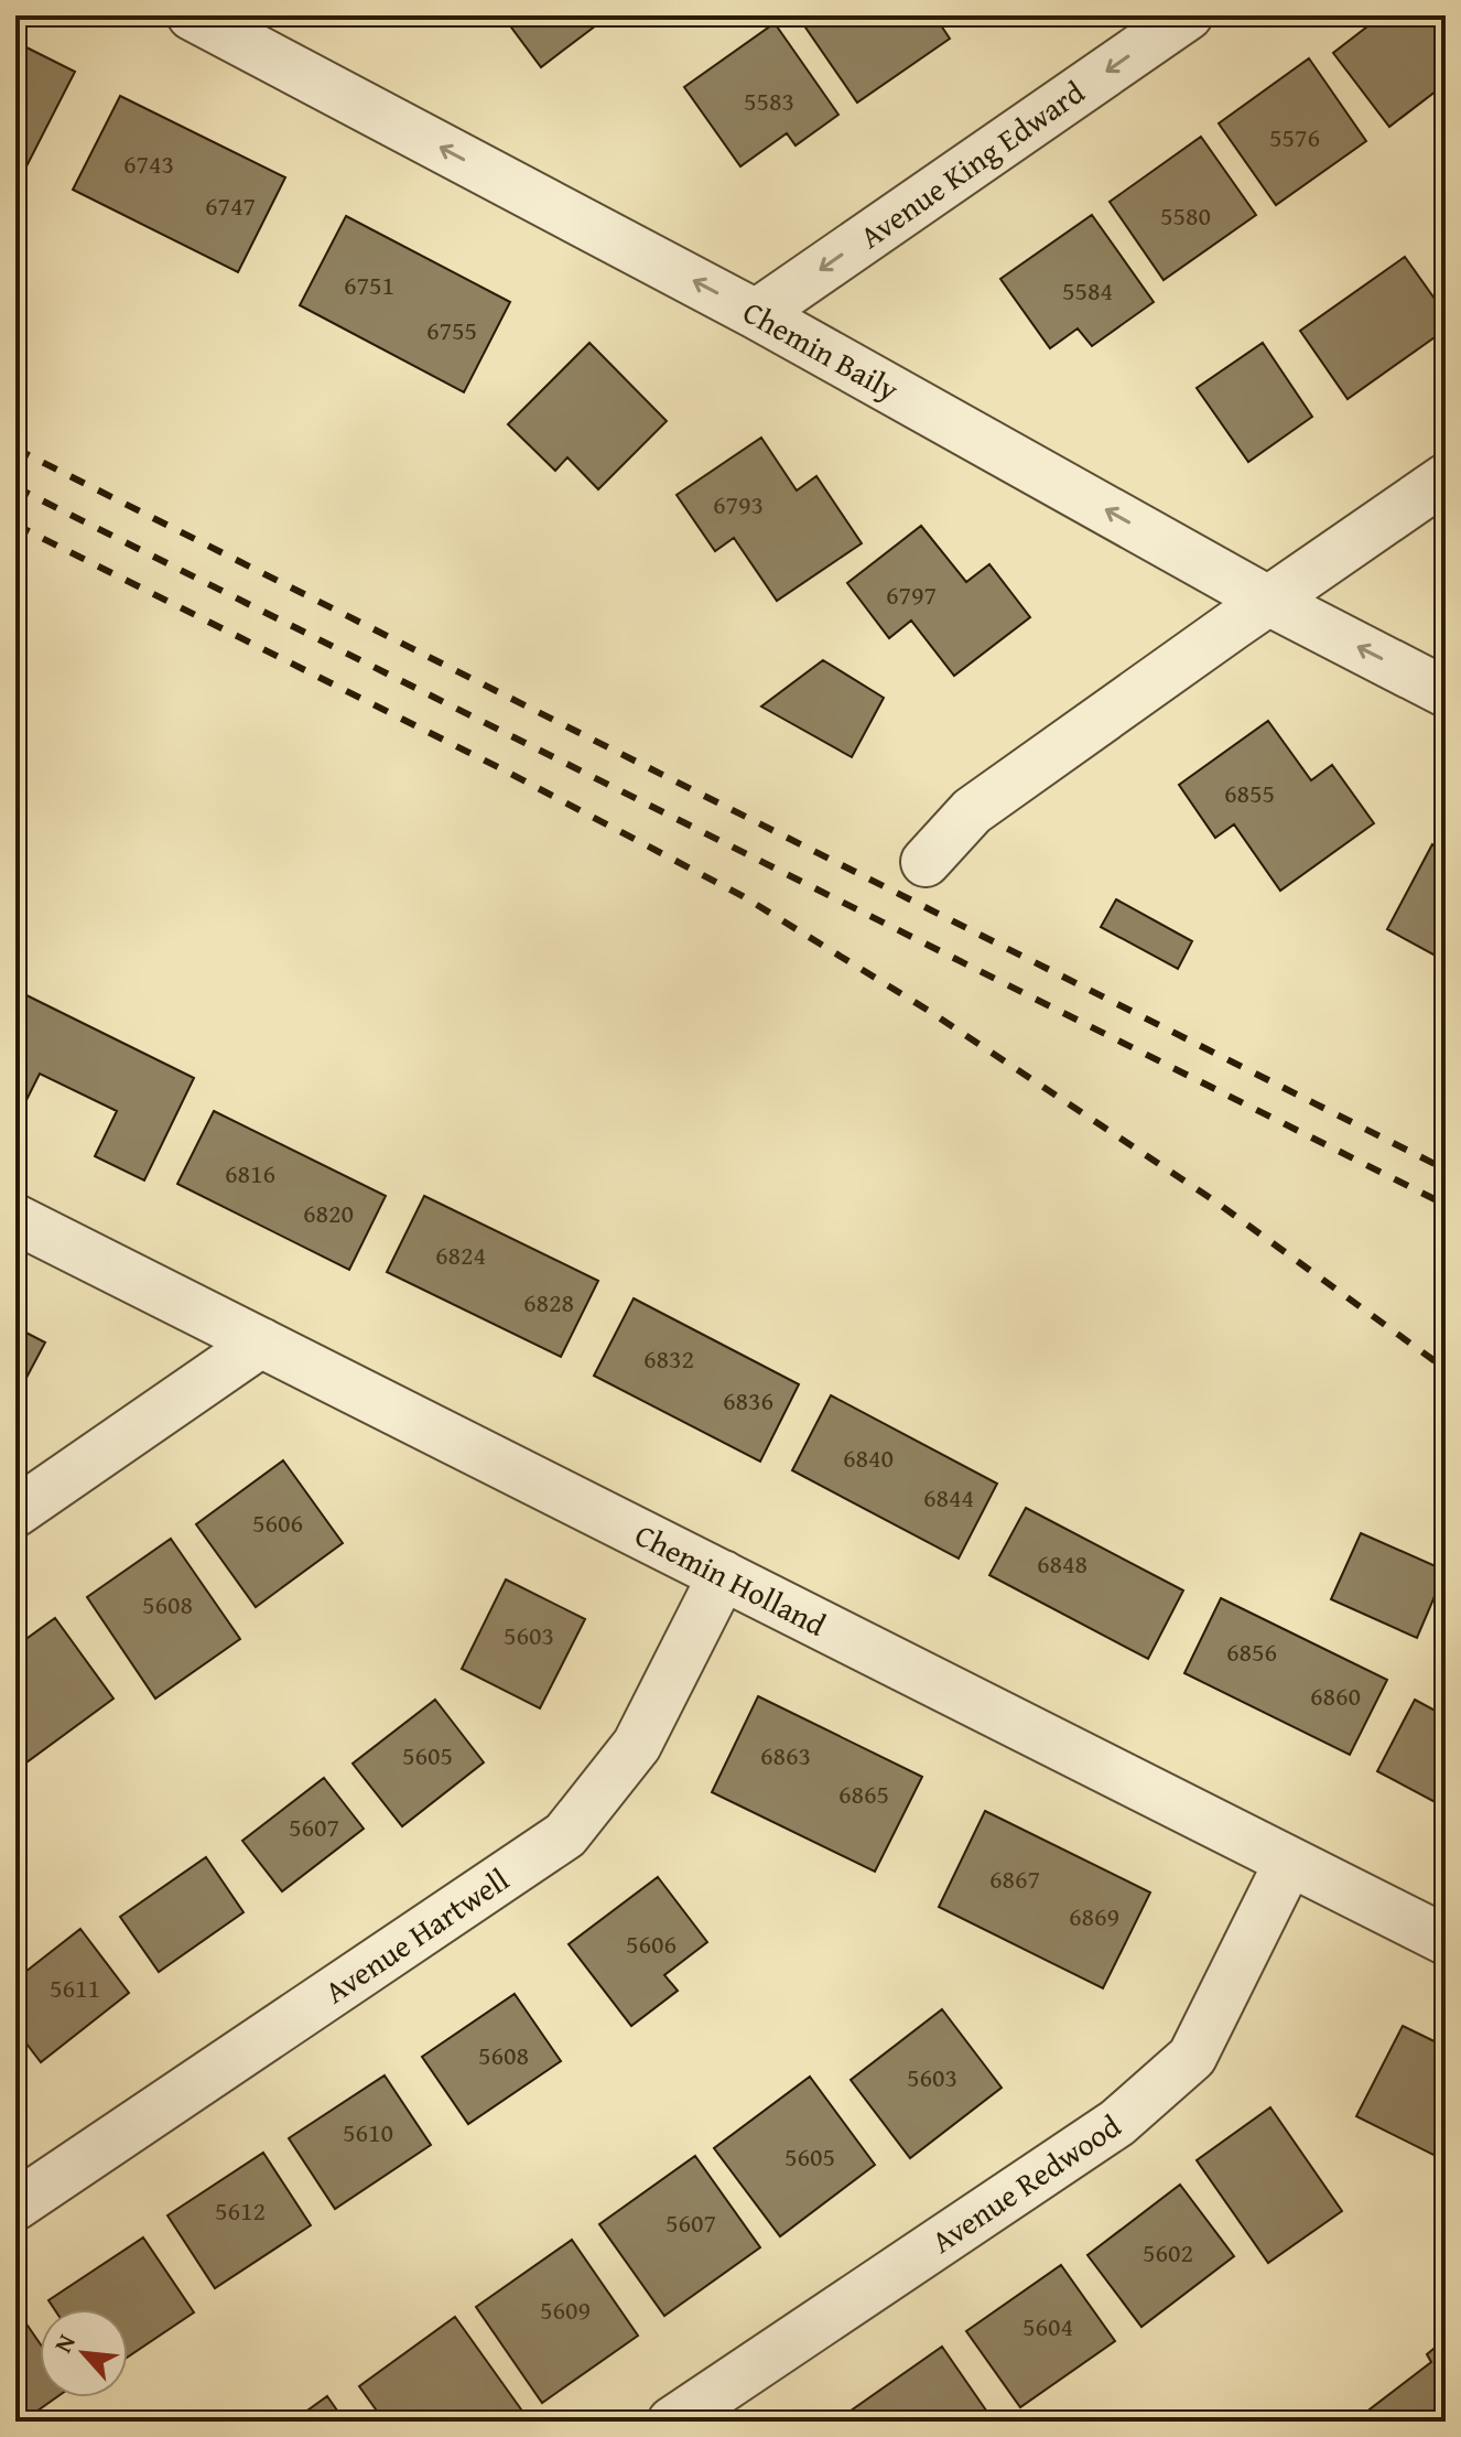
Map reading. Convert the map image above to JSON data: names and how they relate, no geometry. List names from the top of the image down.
{
  "streets": {
    "street": [
      "Avenue King Edward",
      "Chemin Baily",
      "Chemin Holland",
      "Avenue Hartwell",
      "Avenue Redwood"
    ]
  },
  "crossings": [
    ["Avenue King Edward", "Chemin Baily"],
    ["Chemin Holland", "Avenue Hartwell"],
    ["Chemin Holland", "Avenue Redwood"]
  ],
  "one_way": ["Avenue King Edward", "Chemin Baily"],
  "house_numbers": [
    "5583",
    "5576",
    "6743",
    "6747",
    "5580",
    "6751",
    "5584",
    "6755",
    "6793",
    "6797",
    "6855",
    "6816",
    "6820",
    "6824",
    "6828",
    "6832",
    "6836",
    "6840",
    "6844",
    "5606",
    "6848",
    "5608",
    "5603",
    "6856",
    "6860",
    "5605",
    "6863",
    "6865",
    "5607",
    "6867",
    "6869",
    "5606",
    "5611",
    "5608",
    "5603",
    "5610",
    "5605",
    "5612",
    "5607",
    "5602",
    "5609",
    "5604"
  ],
  "north": "top left"
}
